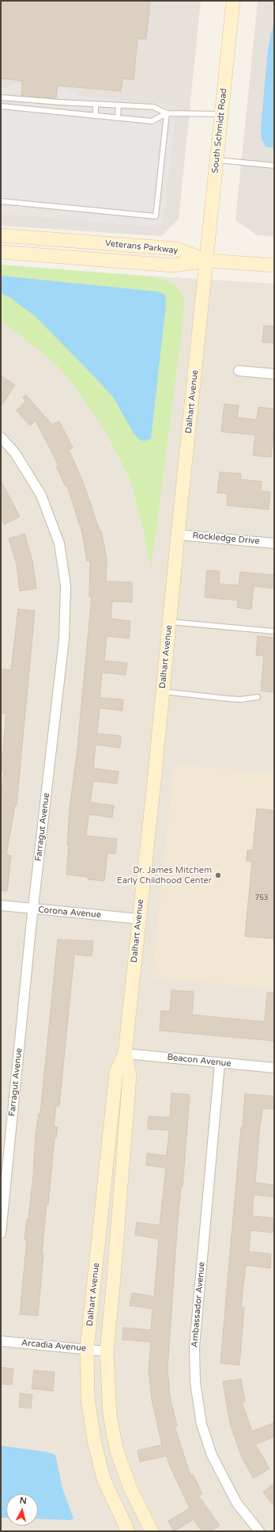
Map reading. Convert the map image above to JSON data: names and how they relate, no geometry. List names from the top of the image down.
{
  "streets": {
    "main road": ["South Schmidt Road", "Veterans Parkway", "Dalhart Avenue"],
    "street": [
      "Rockledge Drive",
      "Farragut Avenue",
      "Corona Avenue",
      "Beacon Avenue",
      "Ambassador Avenue",
      "Arcadia Avenue"
    ]
  },
  "crossings": [
    ["South Schmidt Road", "Veterans Parkway"],
    ["South Schmidt Road", "Dalhart Avenue"],
    ["Veterans Parkway", "Dalhart Avenue"],
    ["Dalhart Avenue", "Rockledge Drive"],
    ["Dalhart Avenue", "Corona Avenue"],
    ["Dalhart Avenue", "Beacon Avenue"],
    ["Dalhart Avenue", "Arcadia Avenue"],
    ["Farragut Avenue", "Corona Avenue"],
    ["Beacon Avenue", "Ambassador Avenue"]
  ],
  "places": ["Dr. James Mitchem Early Childhood Center"],
  "house_numbers": ["753"],
  "north": "top"
}
